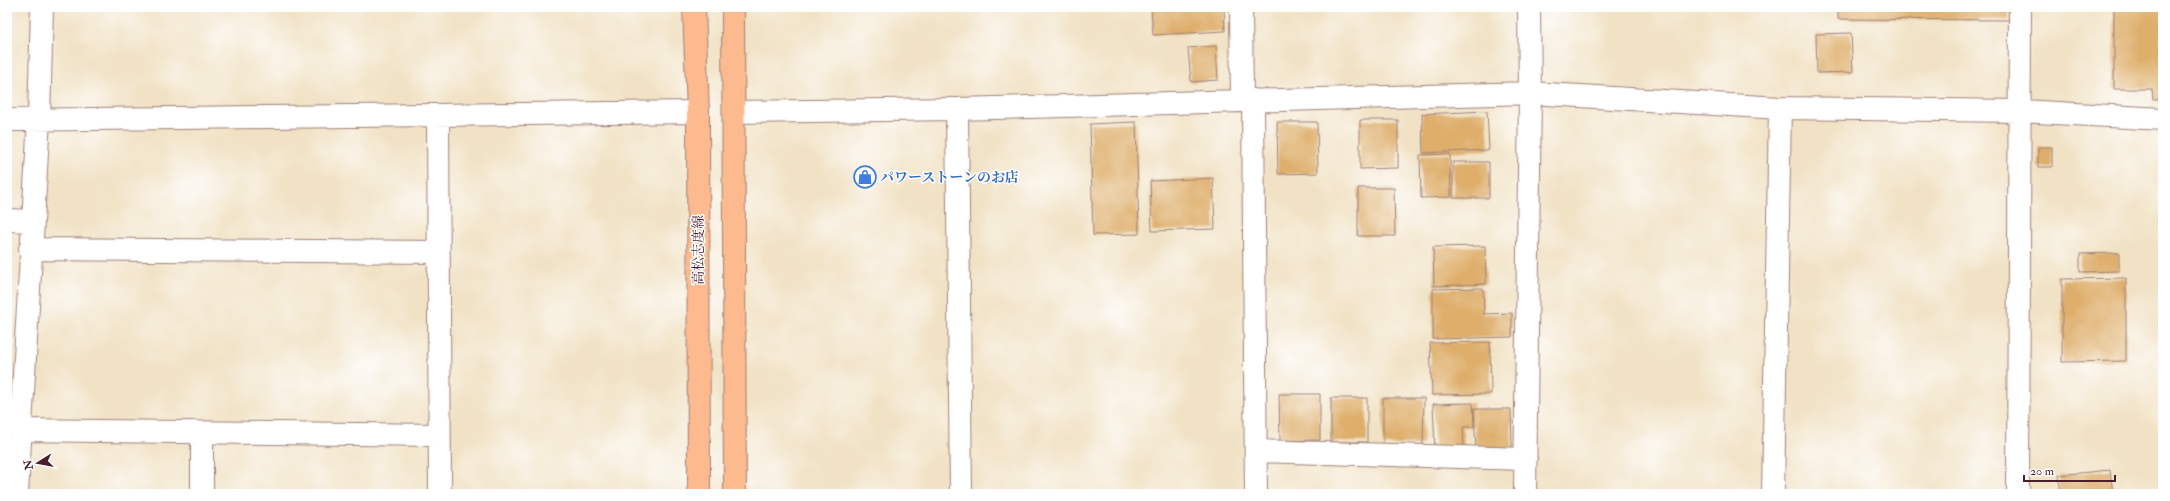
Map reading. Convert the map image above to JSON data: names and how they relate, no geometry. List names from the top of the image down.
{
  "streets": {
    "main road": ["高松志度線"]
  },
  "places": {
    "shop": ["パワーストーンのお店"]
  },
  "scale_bar": "20 m",
  "north": "left"
}
